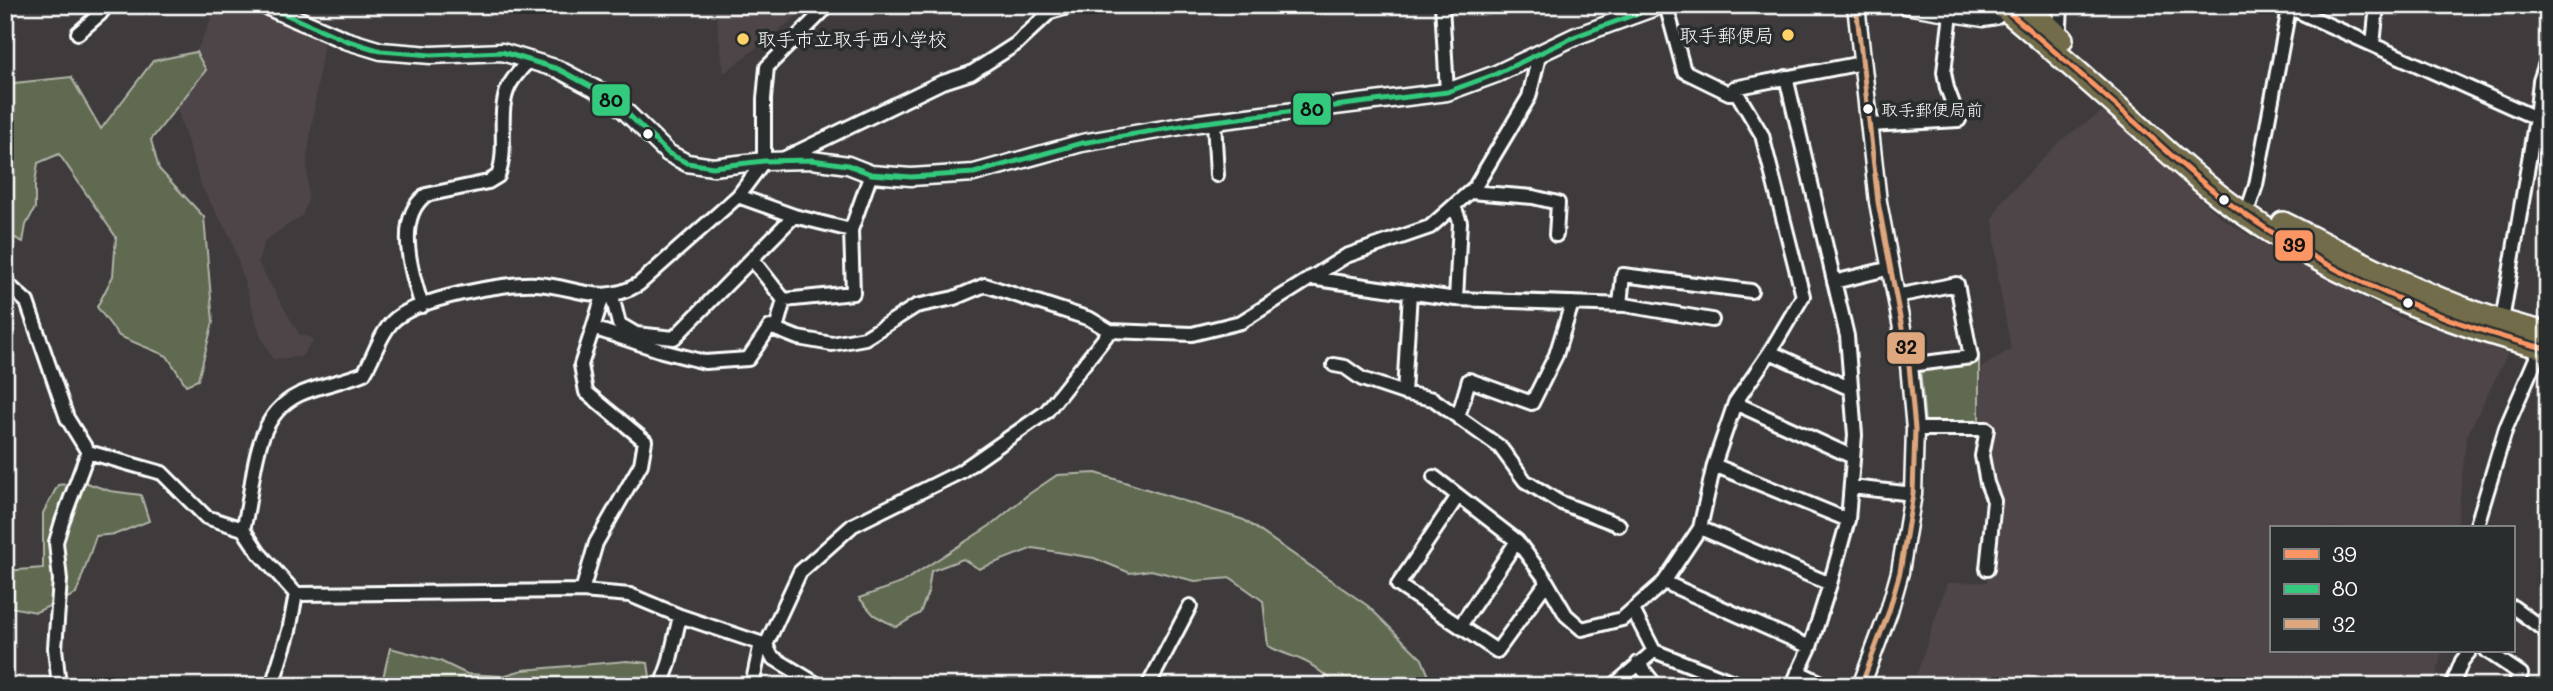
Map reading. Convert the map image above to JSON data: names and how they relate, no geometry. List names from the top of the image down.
{
  "places": ["取手郵便局", "取手市立取手西小学校", "取手郵便局前"],
  "lines": ["transit line 39", "transit line 80", "transit line 32"],
  "legend": ["39", "80", "32"]
}
